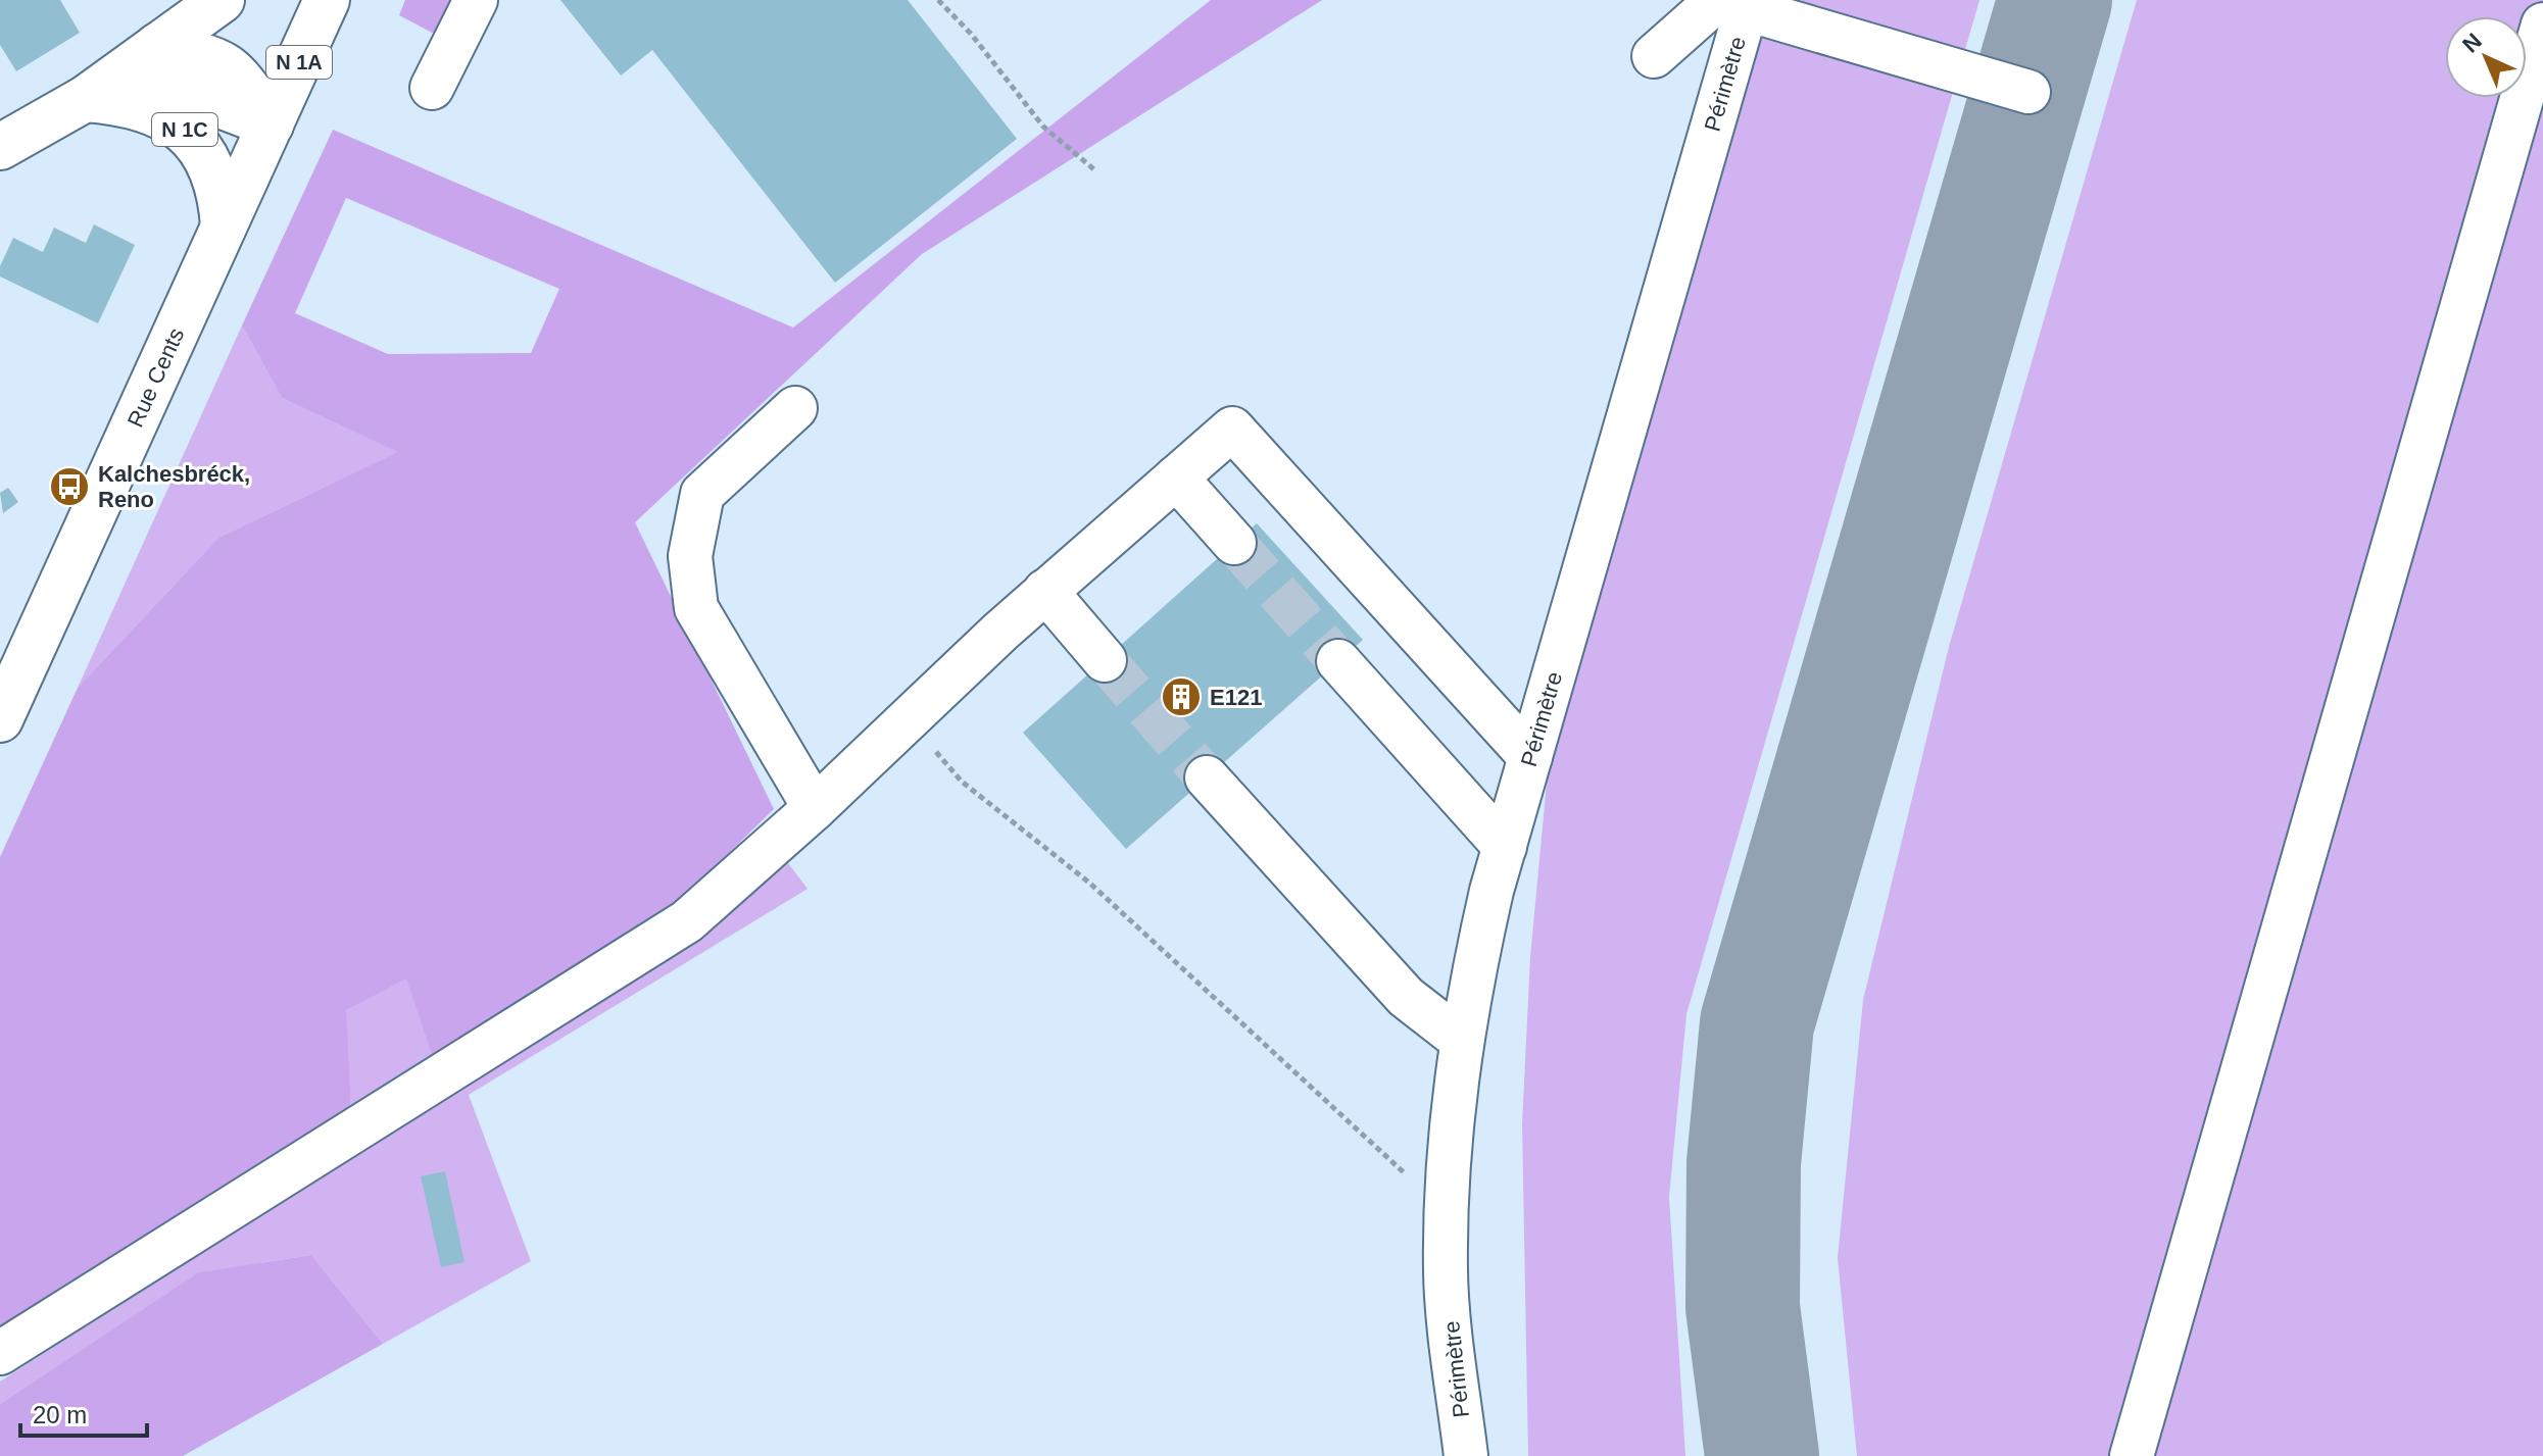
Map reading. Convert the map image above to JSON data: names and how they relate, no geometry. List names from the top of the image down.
{
  "streets": {
    "main road": ["N 1A", "N 1C", "Rue Cents"],
    "lane": ["Périmètre"]
  },
  "crossings": [
    ["N 1A", "N 1C"],
    ["N 1A", "Rue Cents"],
    ["N 1C", "Rue Cents"]
  ],
  "places": {
    "bus stop": ["Kalchesbréck, Reno"],
    "building": ["E121"]
  },
  "scale_bar": "20 m",
  "north": "top left"
}
